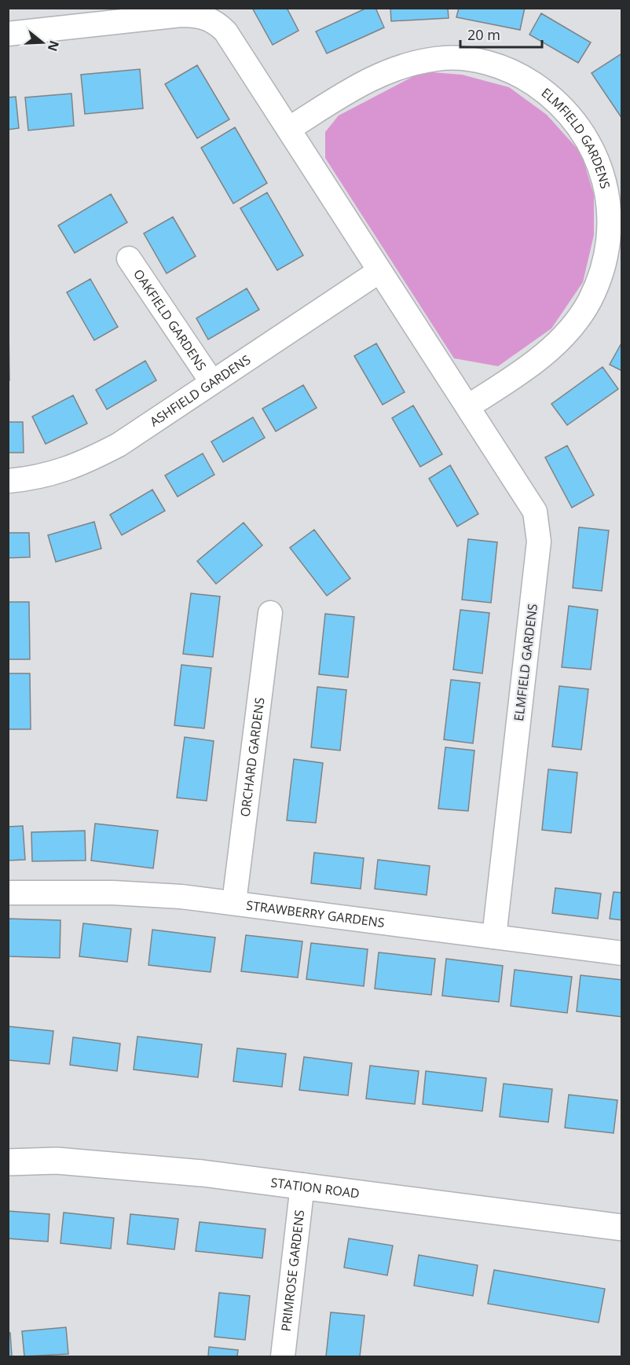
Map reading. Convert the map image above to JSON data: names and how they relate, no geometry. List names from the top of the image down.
{
  "streets": {
    "main road": ["STATION ROAD"],
    "street": [
      "ELMFIELD GARDENS",
      "OAKFIELD GARDENS",
      "ASHFIELD GARDENS",
      "ORCHARD GARDENS",
      "STRAWBERRY GARDENS",
      "PRIMROSE GARDENS"
    ]
  },
  "crossings": [
    ["ELMFIELD GARDENS", "ASHFIELD GARDENS"],
    ["ELMFIELD GARDENS", "STRAWBERRY GARDENS"],
    ["OAKFIELD GARDENS", "ASHFIELD GARDENS"],
    ["ORCHARD GARDENS", "STRAWBERRY GARDENS"],
    ["STATION ROAD", "PRIMROSE GARDENS"]
  ],
  "scale_bar": "20 m",
  "north": "right"
}
